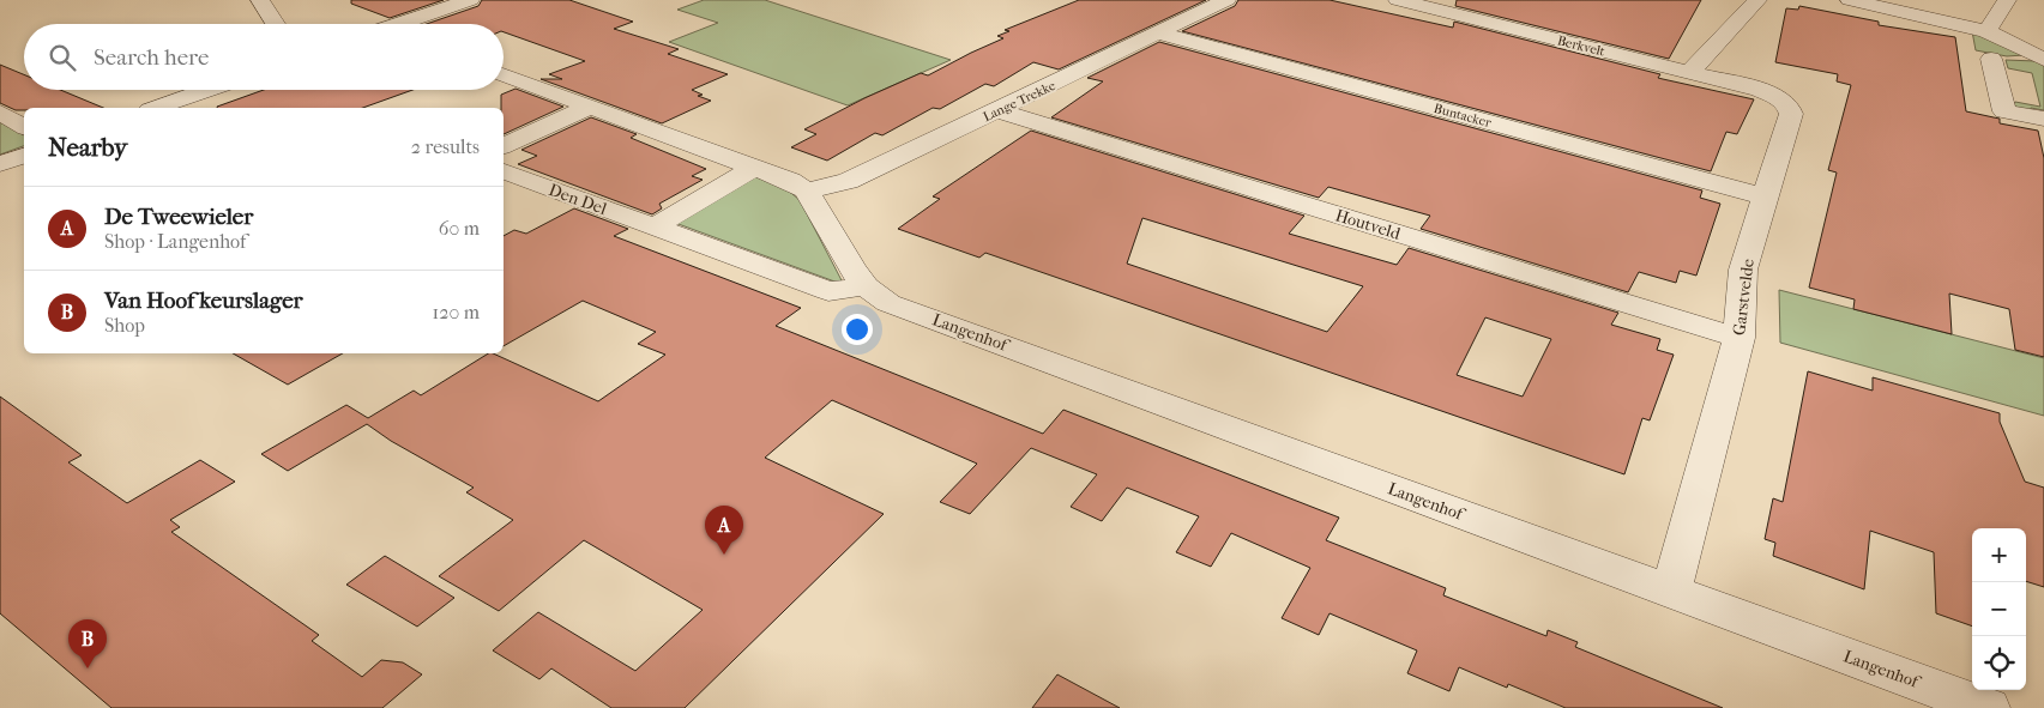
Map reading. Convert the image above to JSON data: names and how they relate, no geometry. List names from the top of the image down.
{
  "streets": {
    "street": [
      "Berkvelt",
      "Lange Trekke",
      "Buntacker",
      "Den Del",
      "Houtveld",
      "Garstvelde",
      "Langenhof"
    ]
  },
  "crossings": [
    ["Berkvelt", "Garstvelde"],
    ["Lange Trekke", "Buntacker"],
    ["Lange Trekke", "Houtveld"],
    ["Lange Trekke", "Langenhof"],
    ["Buntacker", "Garstvelde"],
    ["Houtveld", "Garstvelde"],
    ["Garstvelde", "Langenhof"]
  ],
  "page": {
    "search": "Search here",
    "heading": ["Nearby", "2 results"],
    "list": [
      {
        "mark": "A",
        "name": "De Tweewieler",
        "note": "Shop · Langenhof",
        "value": "60 m"
      },
      {
        "mark": "B",
        "name": "Van Hoof keurslager",
        "note": "Shop",
        "value": "120 m"
      }
    ],
    "pins": ["A", "B"],
    "map_buttons": ["+", "−"]
  }
}
